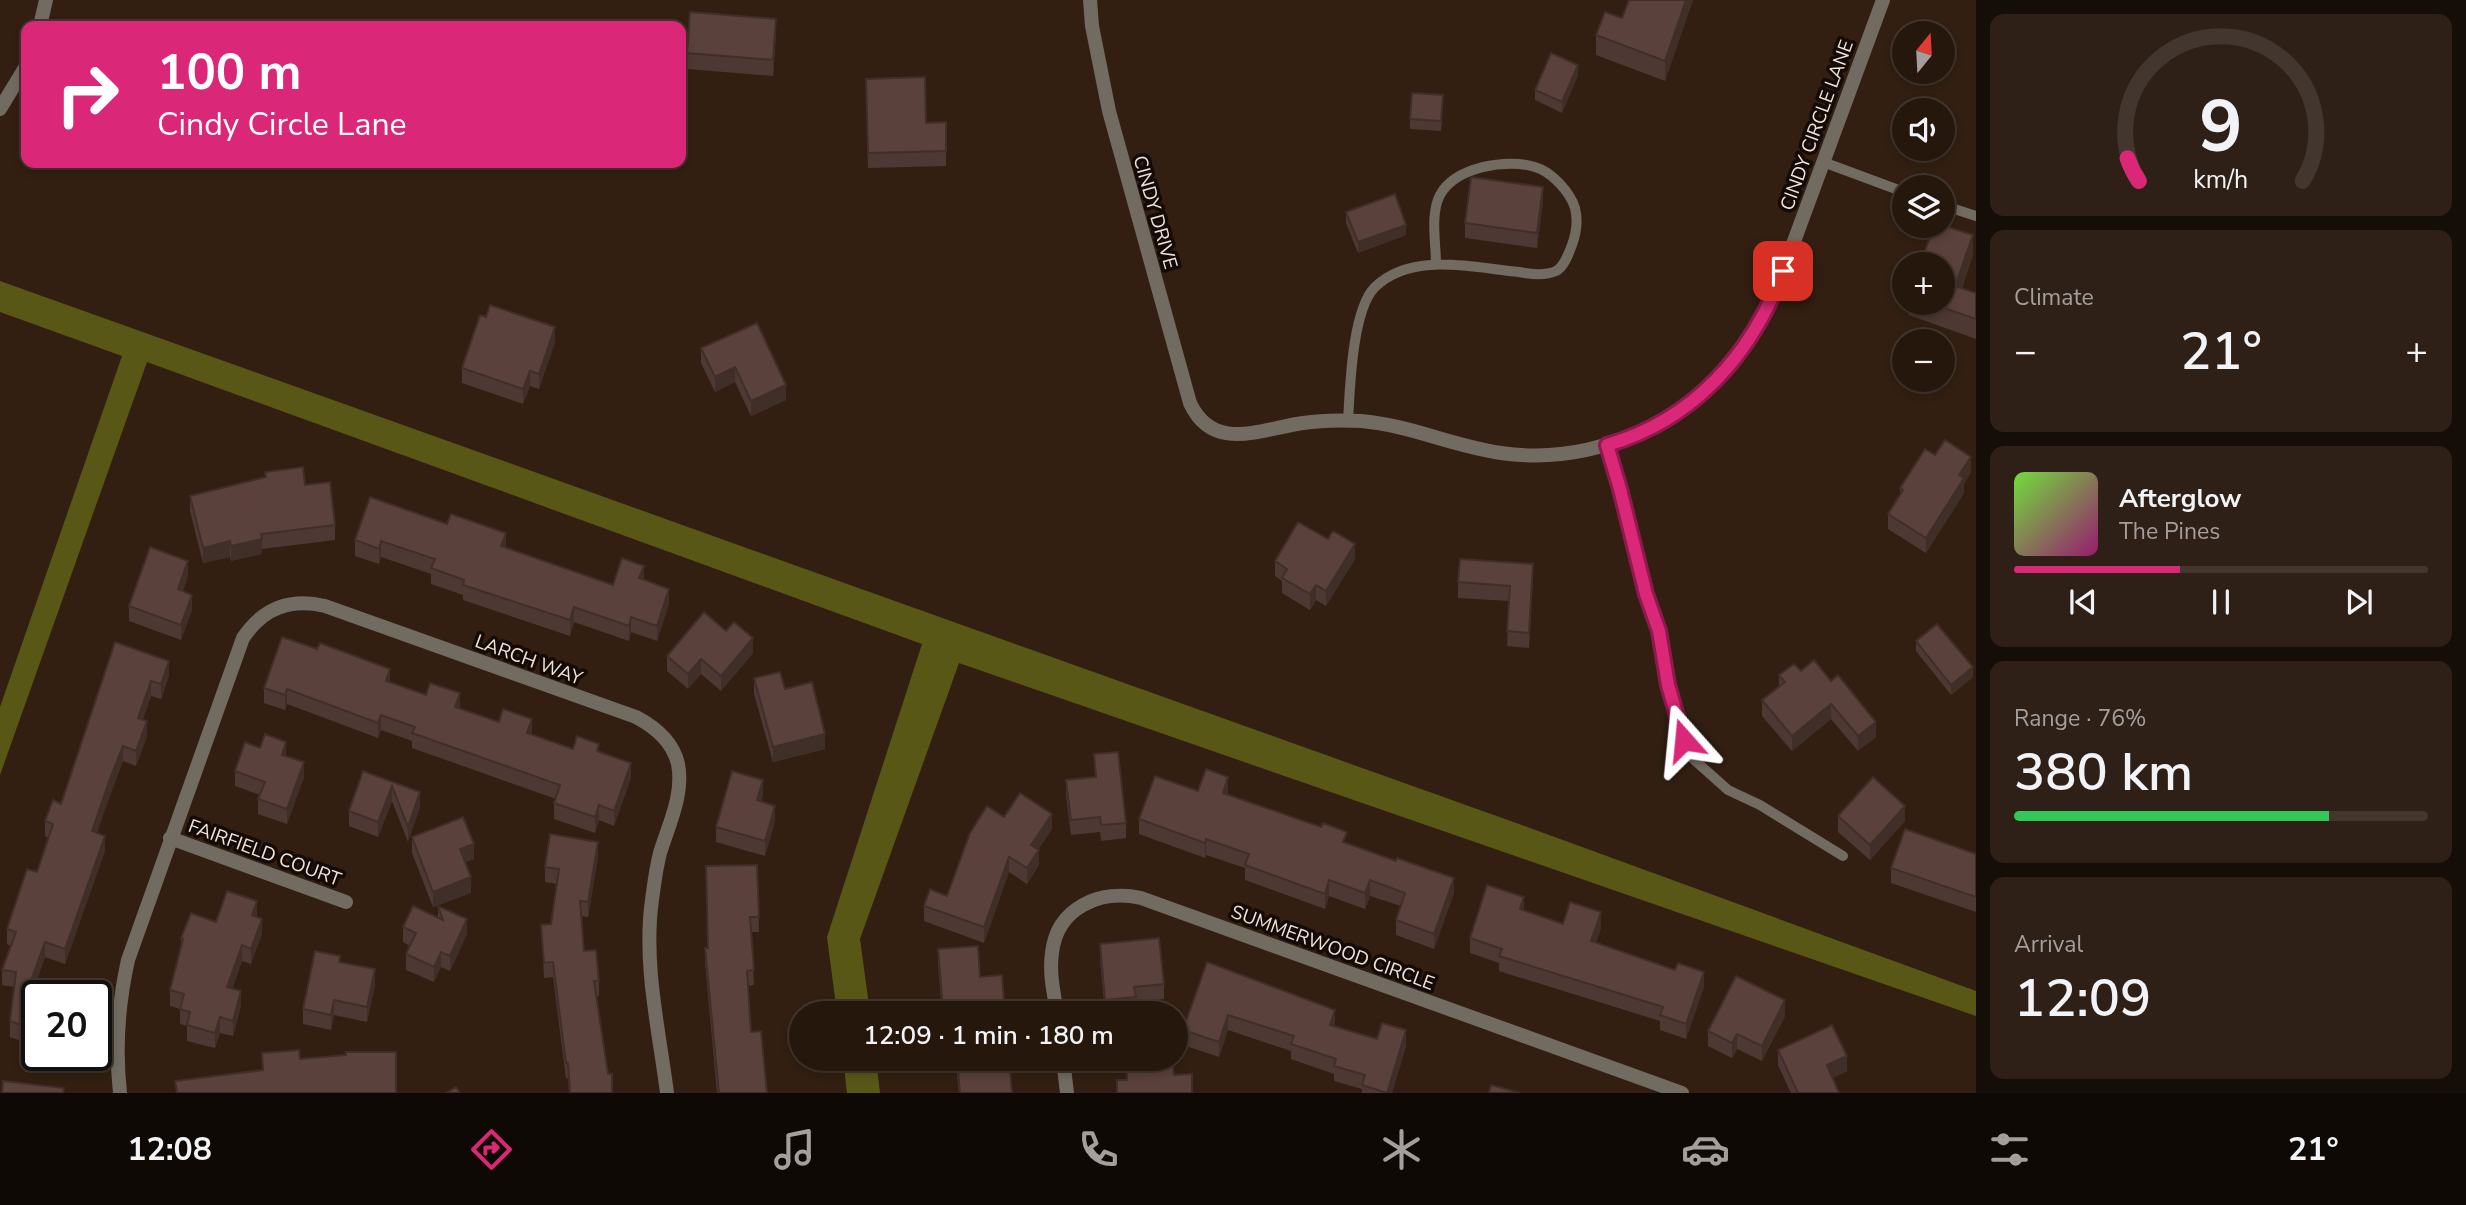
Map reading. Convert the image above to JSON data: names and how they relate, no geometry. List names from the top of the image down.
{
  "streets": {
    "street": [
      "CINDY CIRCLE LANE",
      "CINDY DRIVE",
      "LARCH WAY",
      "FAIRFIELD COURT",
      "SUMMERWOOD CIRCLE"
    ]
  },
  "crossings": [
    ["CINDY CIRCLE LANE", "CINDY DRIVE"],
    ["LARCH WAY", "FAIRFIELD COURT"]
  ],
  "north": "top",
  "page": {
    "map_buttons": ["+", "−"],
    "turn": ["100 m", "Cindy Circle Lane"],
    "tile": [
      "Climate",
      ["Range · 76%", "380 km"],
      ["Arrival", "12:09"]
    ],
    "heat": ["−", "21°", "+"],
    "song": ["Afterglow", "The Pines"],
    "limit": "20",
    "trip": "12:09 · 1 min · 180 m",
    "tabs": ["12:08", "21°"],
    "gauge": ["9", "km/h"]
  }
}
